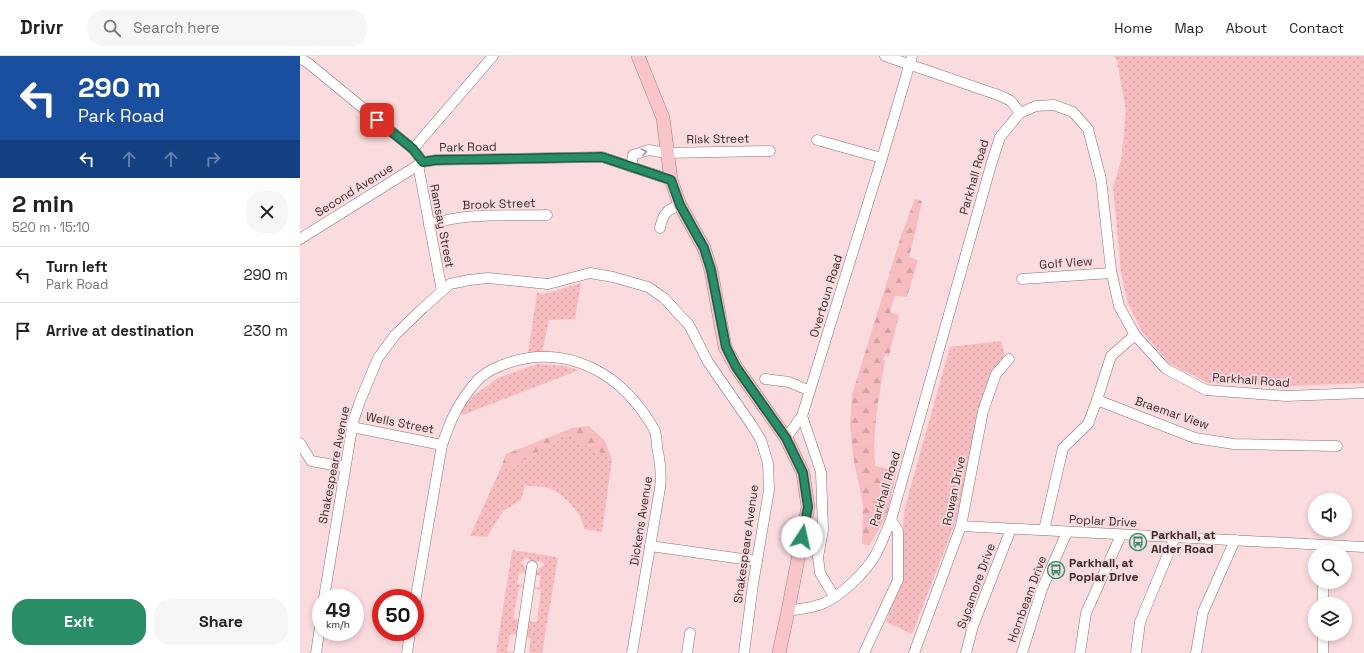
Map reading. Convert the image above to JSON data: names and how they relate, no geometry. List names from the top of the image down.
{
  "streets": {
    "street": [
      "Risk Street",
      "Park Road",
      "Parkhall Road",
      "Second Avenue",
      "Brook Street",
      "Ramsay Street",
      "Golf View",
      "Overtoun Road",
      "Braemar View",
      "Wells Street",
      "Shakespeare Avenue",
      "Rowan Drive",
      "Dickens Avenue",
      "Poplar Drive",
      "Sycamore Drive",
      "Hornbeam Drive"
    ]
  },
  "crossings": [
    ["Risk Street", "Park Road"],
    ["Park Road", "Second Avenue"],
    ["Park Road", "Ramsay Street"],
    ["Parkhall Road", "Golf View"],
    ["Second Avenue", "Ramsay Street"],
    ["Brook Street", "Ramsay Street"],
    ["Ramsay Street", "Shakespeare Avenue"],
    ["Wells Street", "Shakespeare Avenue"],
    ["Wells Street", "Dickens Avenue"],
    ["Rowan Drive", "Poplar Drive"],
    ["Poplar Drive", "Sycamore Drive"],
    ["Poplar Drive", "Hornbeam Drive"]
  ],
  "places": {
    "bus stop": ["Parkhall, at Alder Road", "Parkhall, at Poplar Drive"]
  },
  "page": {
    "header": "Drivr",
    "search": "Search here",
    "nav": [
      "Home",
      "Map",
      "About",
      "Contact"
    ],
    "turn": ["290 m", "Park Road"],
    "heading": ["2 min", "520 m · 15:10"],
    "list": [
      {
        "name": "Turn left",
        "note": "Park Road",
        "value": "290 m"
      },
      {
        "name": "Arrive at destination",
        "value": "230 m"
      }
    ],
    "speed": "49 km/h",
    "limit": "50",
    "buttons": ["Exit", "Share"]
  }
}
